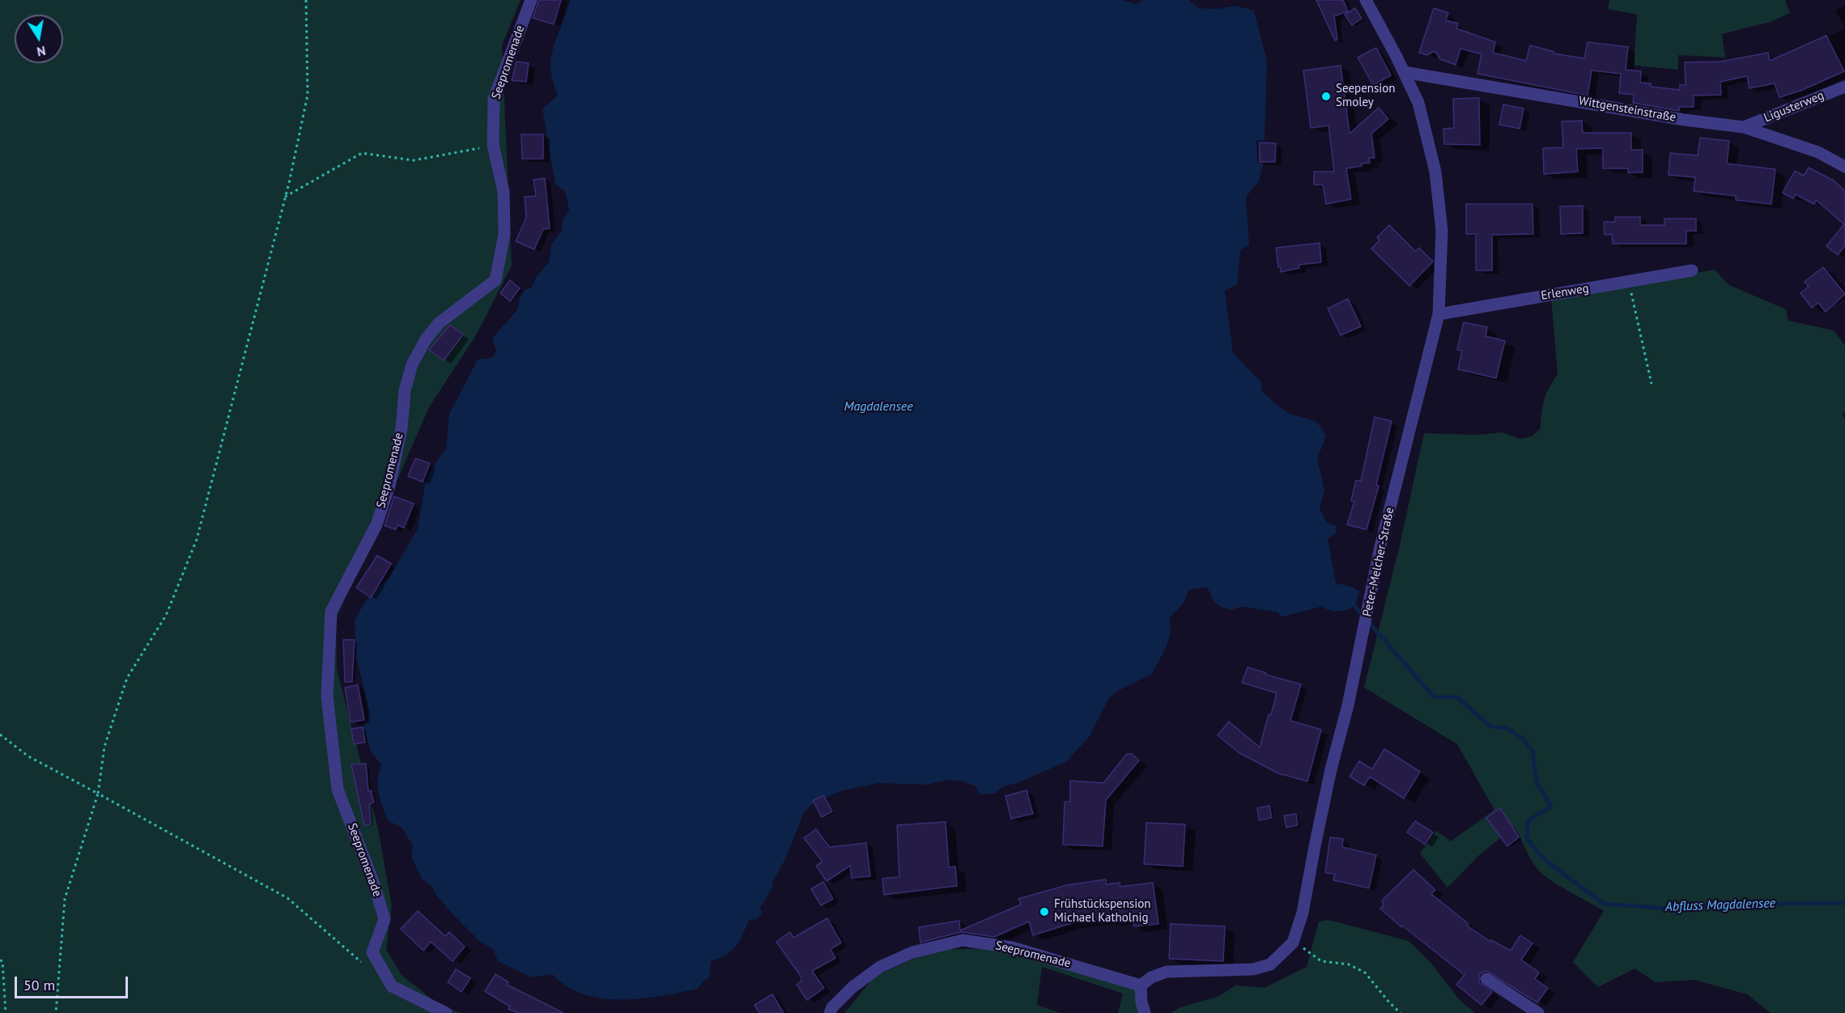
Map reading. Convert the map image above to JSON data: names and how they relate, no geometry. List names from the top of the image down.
{
  "streets": {
    "street": [
      "Seepromenade",
      "Ligusterweg",
      "Wittgensteinstraße",
      "Erlenweg",
      "Peter-Melcher-Straße"
    ]
  },
  "crossings": [
    ["Seepromenade", "Peter-Melcher-Straße"],
    ["Ligusterweg", "Wittgensteinstraße"],
    ["Wittgensteinstraße", "Peter-Melcher-Straße"],
    ["Erlenweg", "Peter-Melcher-Straße"]
  ],
  "water": ["Magdalensee", "Abfluss Magdalensee"],
  "places": ["Seepension Smoley", "Frühstückspension Michael Katholnig"],
  "scale_bar": "50 m",
  "north": "bottom"
}
